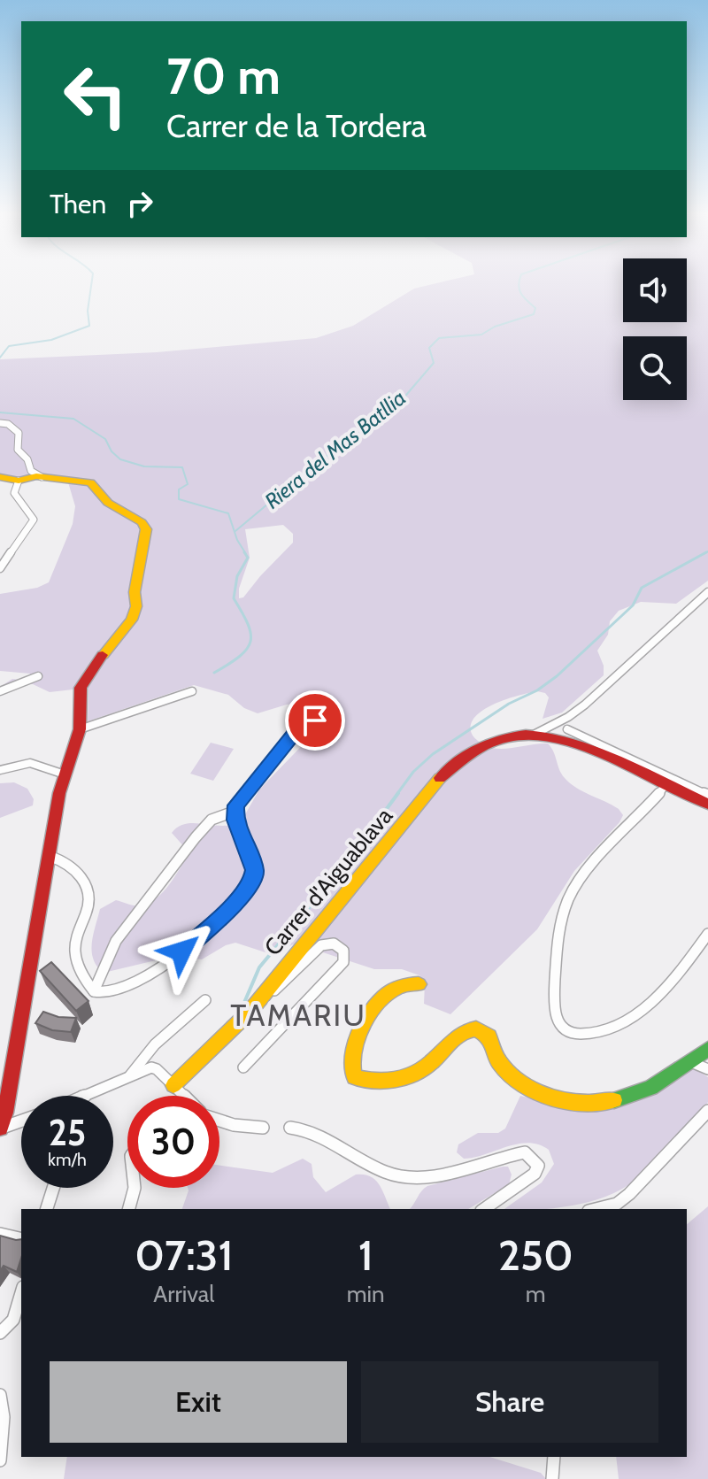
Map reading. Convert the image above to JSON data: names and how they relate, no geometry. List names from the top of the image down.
{
  "streets": {
    "street": ["Carrer d'Aiguablava"]
  },
  "districts": ["TAMARIU"],
  "water": ["Riera del Mas Batllia"],
  "page": {
    "turn": ["70 m", "Carrer de la Tordera"],
    "then": "Then",
    "speed": "25 km/h",
    "limit": "30",
    "eta": [
      "07:31",
      "Arrival",
      "1",
      "min",
      "250",
      "m"
    ],
    "buttons": ["Exit", "Share"]
  }
}
